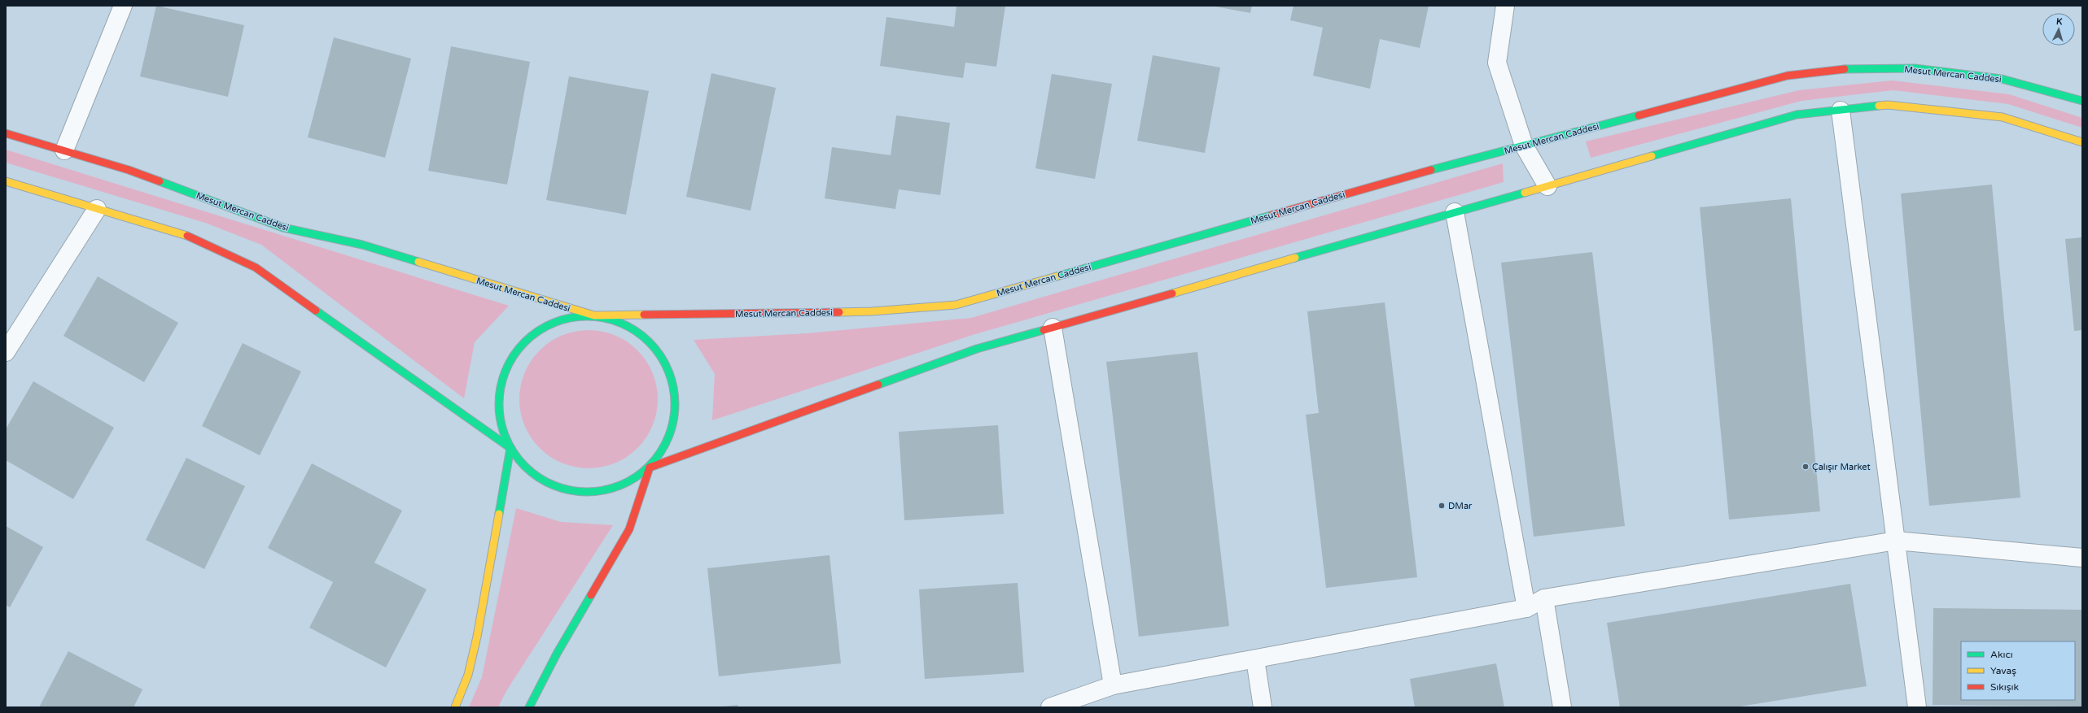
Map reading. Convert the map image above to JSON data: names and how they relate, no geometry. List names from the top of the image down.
{
  "streets": {
    "main road": ["Mesut Mercan Caddesi"]
  },
  "places": ["Çalışır Market", "DMar"],
  "legend": ["Akıcı", "Yavaş", "Sıkışık"],
  "north": "top"
}
